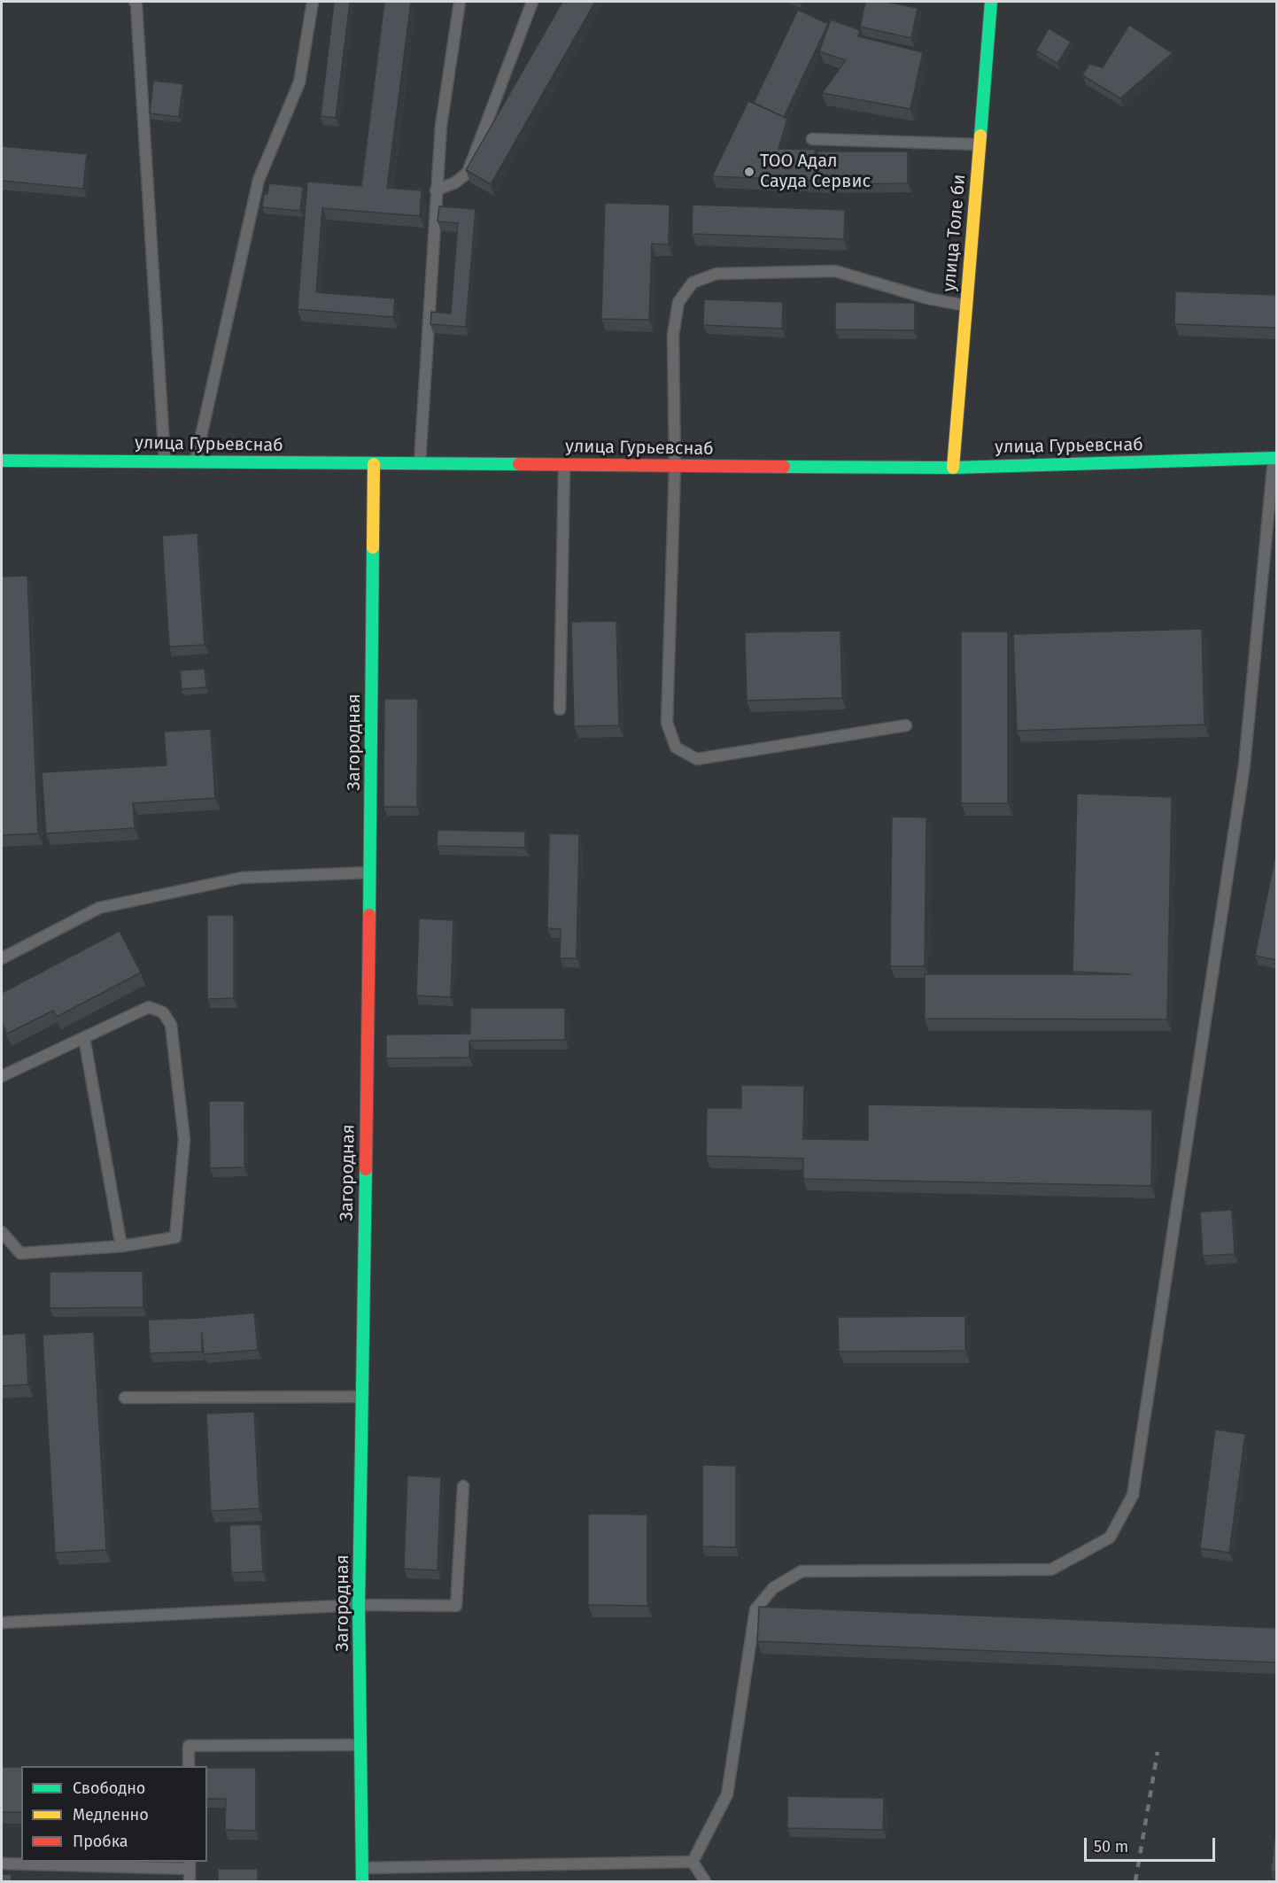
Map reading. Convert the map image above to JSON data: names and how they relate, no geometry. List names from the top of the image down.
{
  "streets": {
    "street": ["улица Толе би", "улица Гурьевснаб", "Загородная"]
  },
  "crossings": [
    ["улица Толе би", "улица Гурьевснаб"],
    ["улица Гурьевснаб", "Загородная"]
  ],
  "places": ["ТОО Адал Сауда Сервис"],
  "legend": ["Свободно", "Медленно", "Пробка"],
  "scale_bar": "50 m"
}
